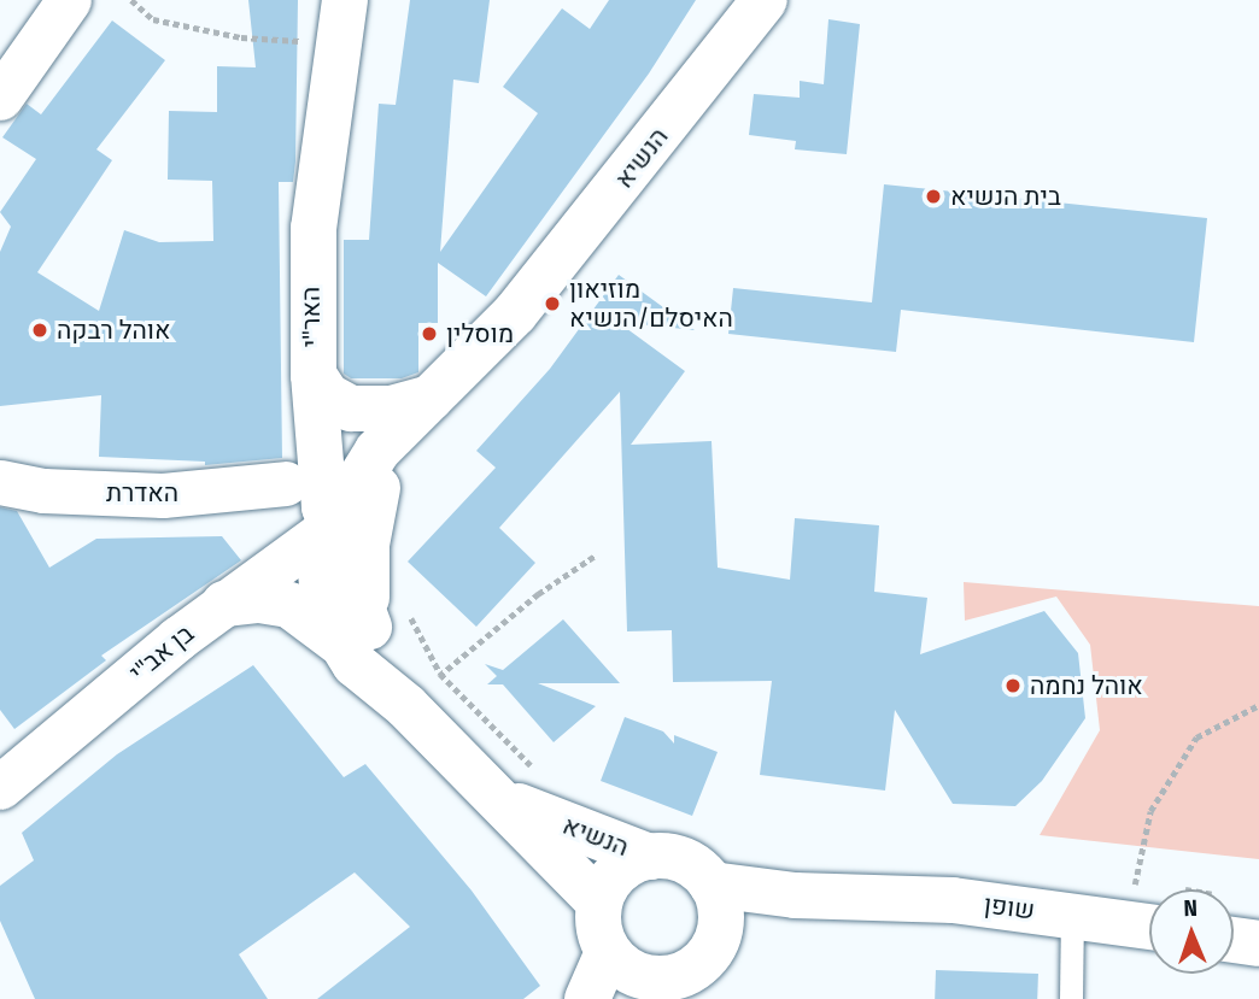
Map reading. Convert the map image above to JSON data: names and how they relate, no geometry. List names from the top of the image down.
{
  "streets": {
    "street": [
      "הנשיא",
      "האר\"י",
      "האדרת",
      "בן אב\"י",
      "שופן"
    ]
  },
  "crossings": [
    ["הנשיא", "האר\"י"],
    ["הנשיא", "בן אב\"י"],
    ["הנשיא", "שופן"],
    ["האר\"י", "בן אב\"י"]
  ],
  "places": [
    "בית הנשיא",
    "מוזיאון האיסלם/הנשיא",
    "אוהל רבקה",
    "מוסלין",
    "אוהל נחמה"
  ],
  "north": "top"
}
